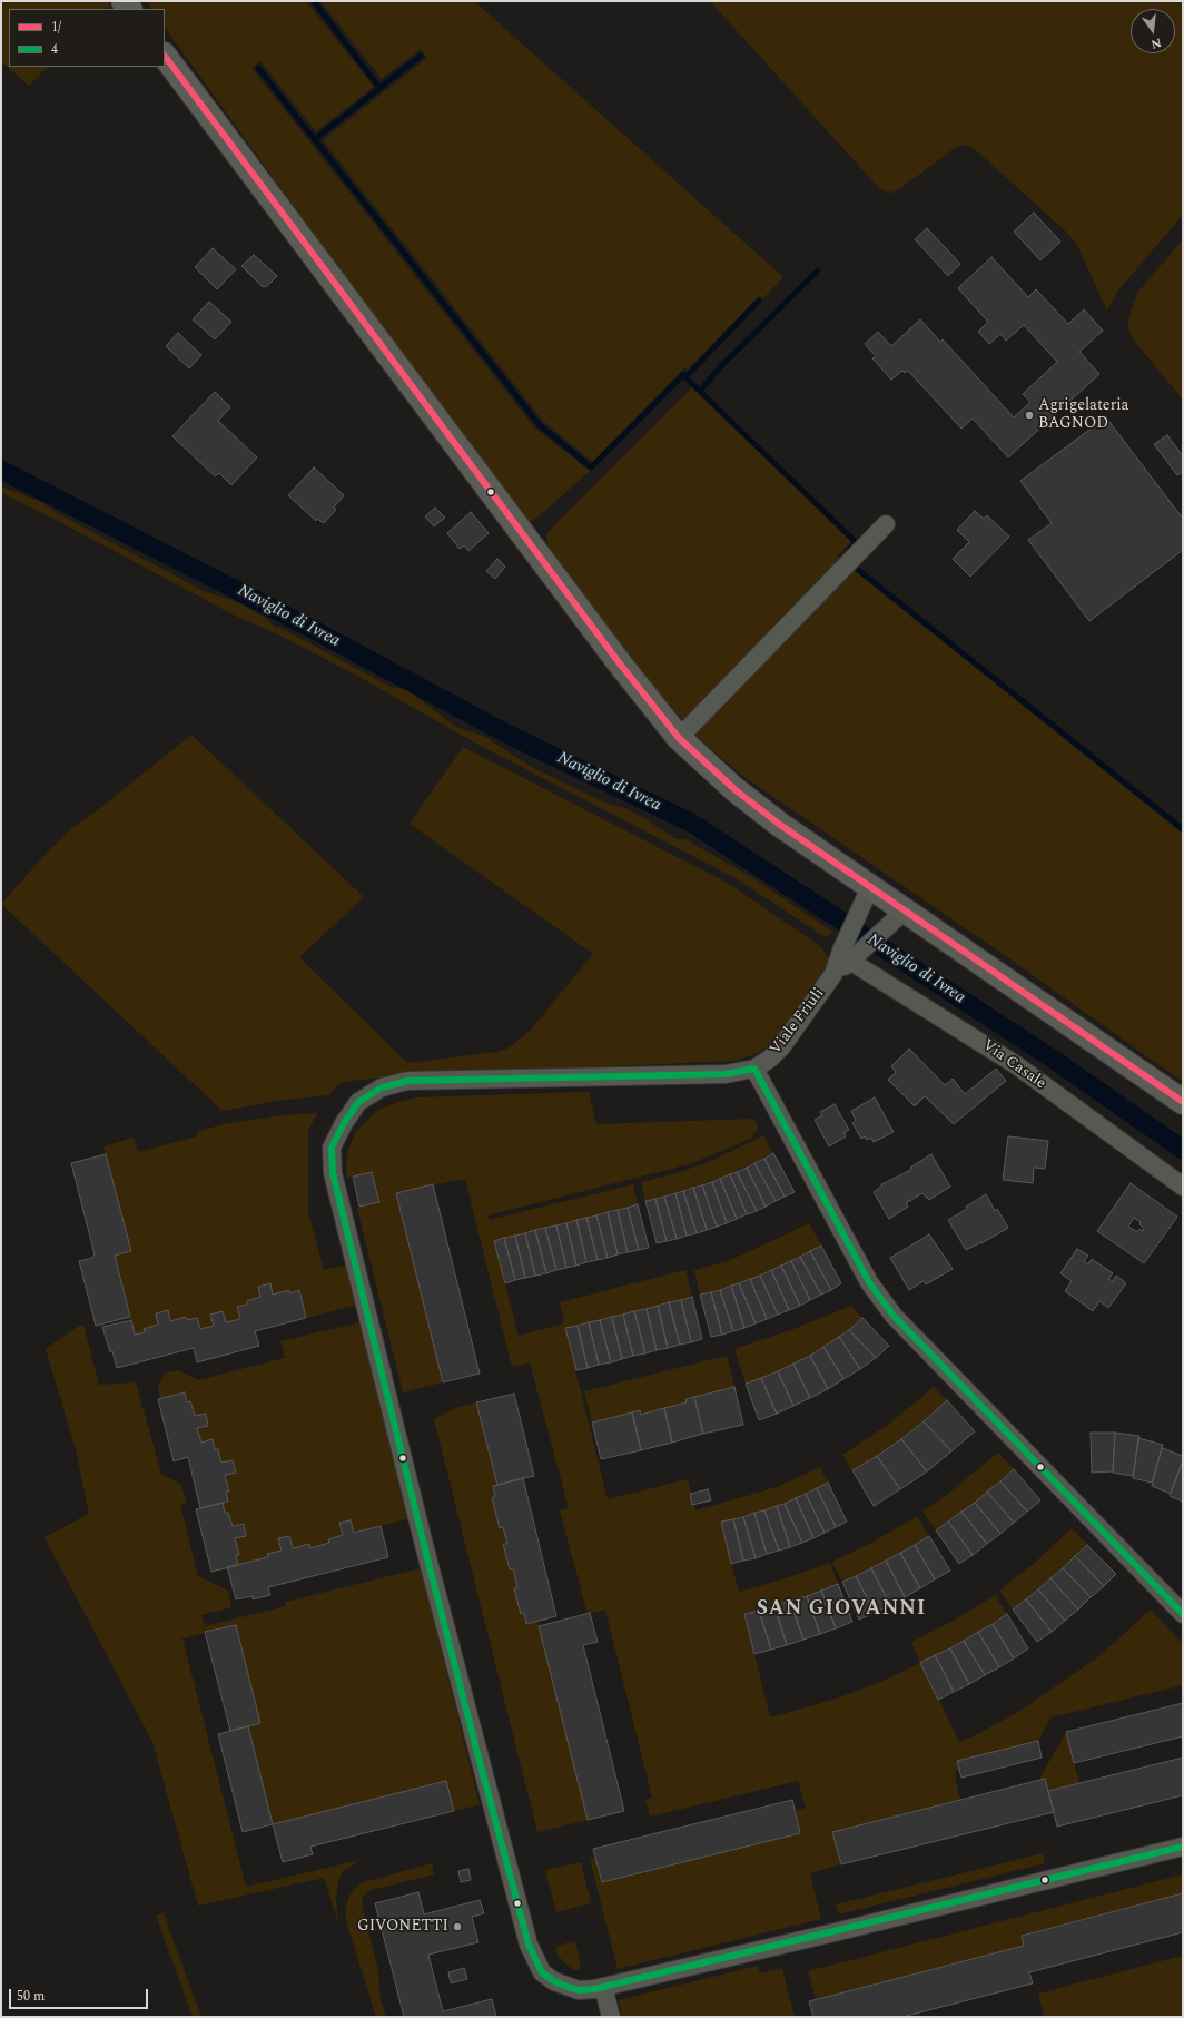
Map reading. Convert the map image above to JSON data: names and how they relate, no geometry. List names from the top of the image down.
{
  "streets": {
    "street": ["Viale Friuli", "Via Casale"]
  },
  "crossings": [
    ["Viale Friuli", "Via Casale"]
  ],
  "districts": ["SAN GIOVANNI"],
  "water": ["Naviglio di Ivrea"],
  "places": ["Agrigelateria BAGNOD", "GIVONETTI"],
  "lines": ["transit line 1/", "transit line 4"],
  "legend": ["1/", "4"],
  "scale_bar": "50 m",
  "north": "bottom"
}
